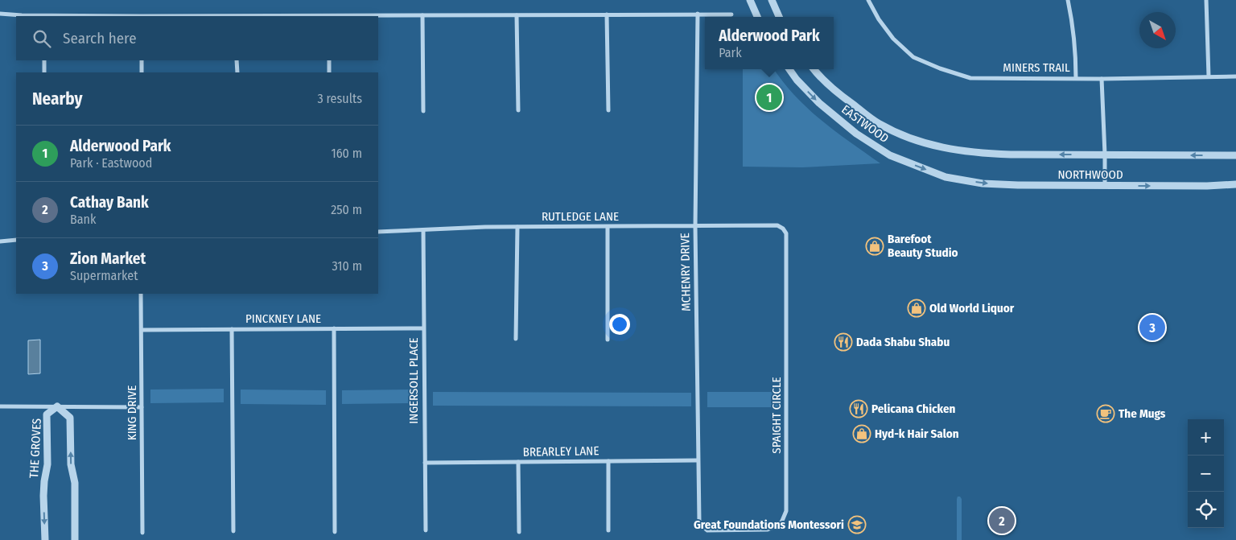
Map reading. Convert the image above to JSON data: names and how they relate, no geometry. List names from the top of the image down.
{
  "streets": {
    "street": [
      "MINERS TRAIL",
      "EASTWOOD",
      "NORTHWOOD",
      "RUTLEDGE LANE",
      "MCHENRY DRIVE",
      "PINCKNEY LANE",
      "INGERSOLL PLACE",
      "KING DRIVE",
      "SPAIGHT CIRCLE",
      "THE GROVES",
      "BREARLEY LANE"
    ]
  },
  "crossings": [
    ["EASTWOOD", "NORTHWOOD"],
    ["RUTLEDGE LANE", "MCHENRY DRIVE"],
    ["RUTLEDGE LANE", "INGERSOLL PLACE"],
    ["RUTLEDGE LANE", "SPAIGHT CIRCLE"],
    ["MCHENRY DRIVE", "SPAIGHT CIRCLE"],
    ["MCHENRY DRIVE", "BREARLEY LANE"],
    ["PINCKNEY LANE", "INGERSOLL PLACE"],
    ["PINCKNEY LANE", "KING DRIVE"],
    ["INGERSOLL PLACE", "BREARLEY LANE"]
  ],
  "places": {
    "shop": ["Barefoot Beauty Studio", "Old World Liquor", "Hyd-k Hair Salon"],
    "restaurant": ["Dada Shabu Shabu", "Pelicana Chicken"],
    "cafe": ["The Mugs"],
    "school or university": ["Great Foundations Montessori"]
  },
  "north": "bottom right",
  "page": {
    "search": "Search here",
    "popup": ["Alderwood Park", "Park"],
    "heading": ["Nearby", "3 results"],
    "pins": ["1", "3", "2"],
    "list": [
      {
        "mark": "1",
        "name": "Alderwood Park",
        "note": "Park · Eastwood",
        "value": "160 m"
      },
      {
        "mark": "2",
        "name": "Cathay Bank",
        "note": "Bank",
        "value": "250 m"
      },
      {
        "mark": "3",
        "name": "Zion Market",
        "note": "Supermarket",
        "value": "310 m"
      }
    ],
    "map_buttons": ["+", "−"]
  }
}
